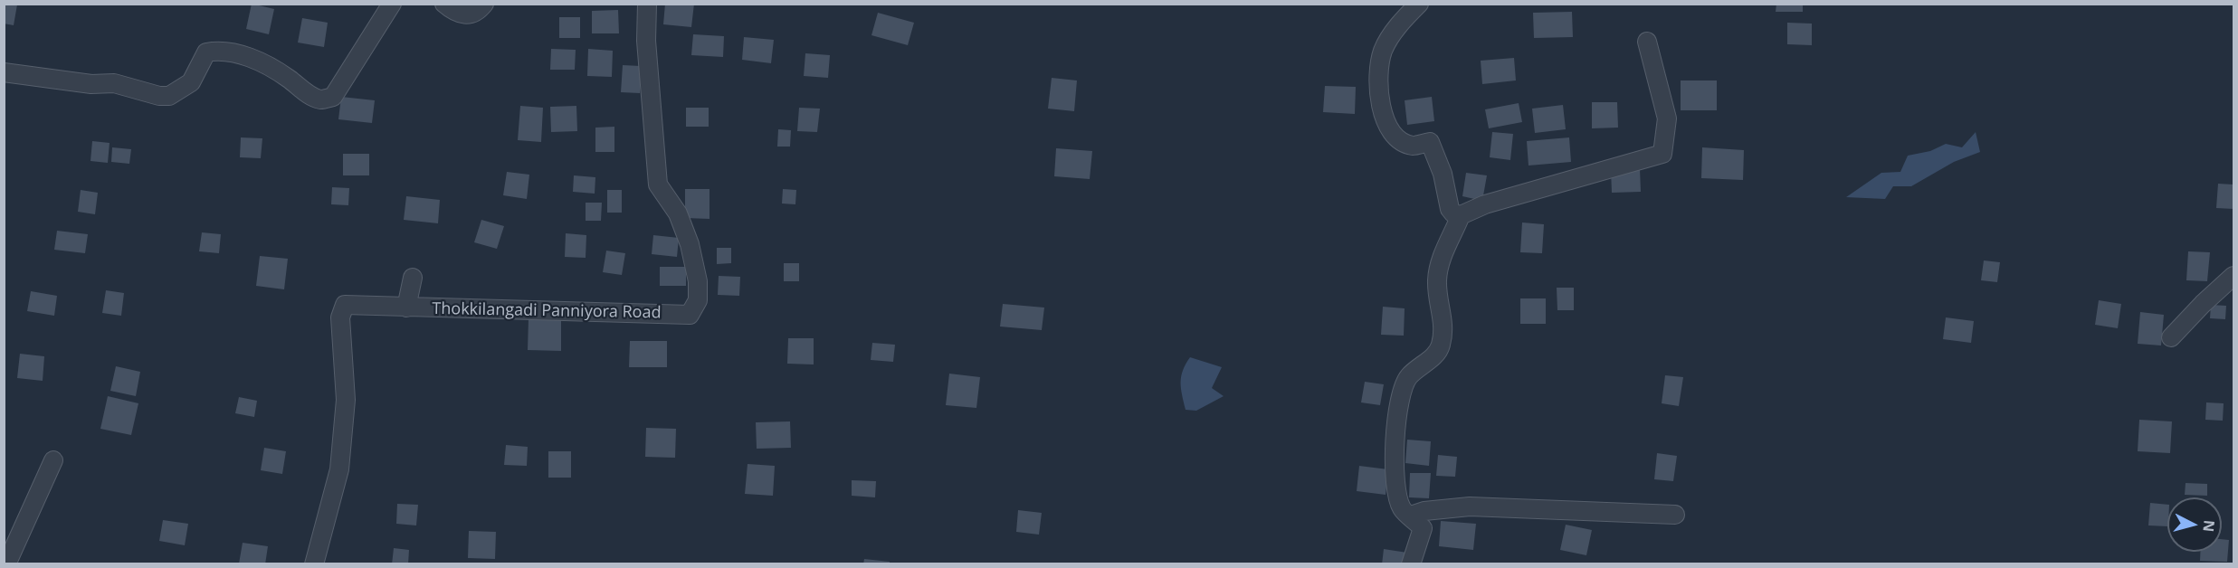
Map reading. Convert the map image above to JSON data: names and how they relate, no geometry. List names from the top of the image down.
{
  "streets": {
    "street": ["Thokkilangadi Panniyora Road"]
  },
  "north": "right"
}
